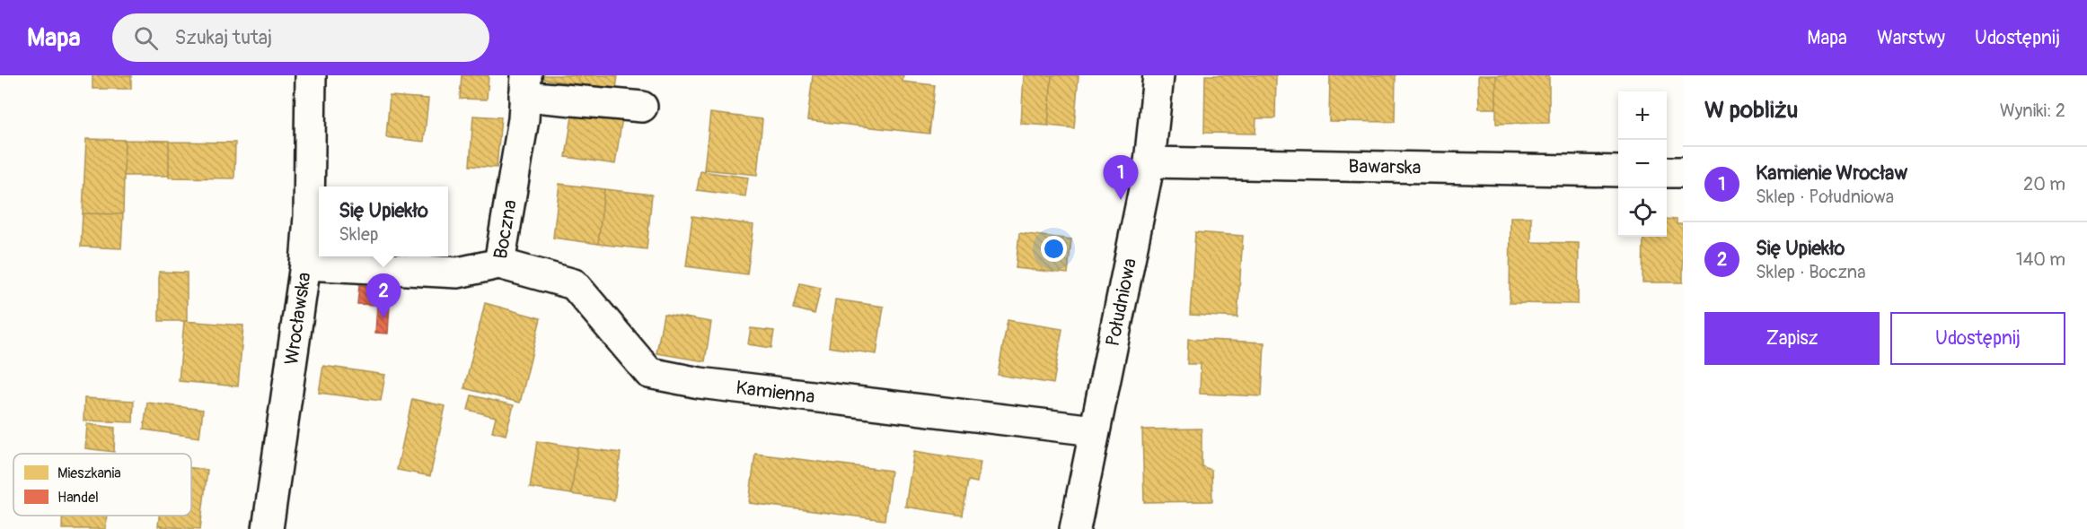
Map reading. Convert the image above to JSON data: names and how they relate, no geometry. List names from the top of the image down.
{
  "streets": {
    "street": [
      "Bawarska",
      "Boczna",
      "Południowa",
      "Wrocławska",
      "Kamienna"
    ]
  },
  "crossings": [
    ["Bawarska", "Południowa"],
    ["Boczna", "Wrocławska"],
    ["Boczna", "Kamienna"],
    ["Południowa", "Kamienna"]
  ],
  "legend": ["Mieszkania", "Handel"],
  "page": {
    "header": "Mapa",
    "search": "Szukaj tutaj",
    "nav": ["Mapa", "Warstwy", "Udostępnij"],
    "heading": ["W pobliżu", "Wyniki: 2"],
    "map_buttons": ["+", "−"],
    "list": [
      {
        "mark": "1",
        "name": "Kamienie Wrocław",
        "note": "Sklep · Południowa",
        "value": "20 m"
      },
      {
        "mark": "2",
        "name": "Się Upiekło",
        "note": "Sklep · Boczna",
        "value": "140 m"
      }
    ],
    "pins": ["1", "2"],
    "popup": ["Się Upiekło", "Sklep"],
    "buttons": ["Zapisz", "Udostępnij"]
  }
}
